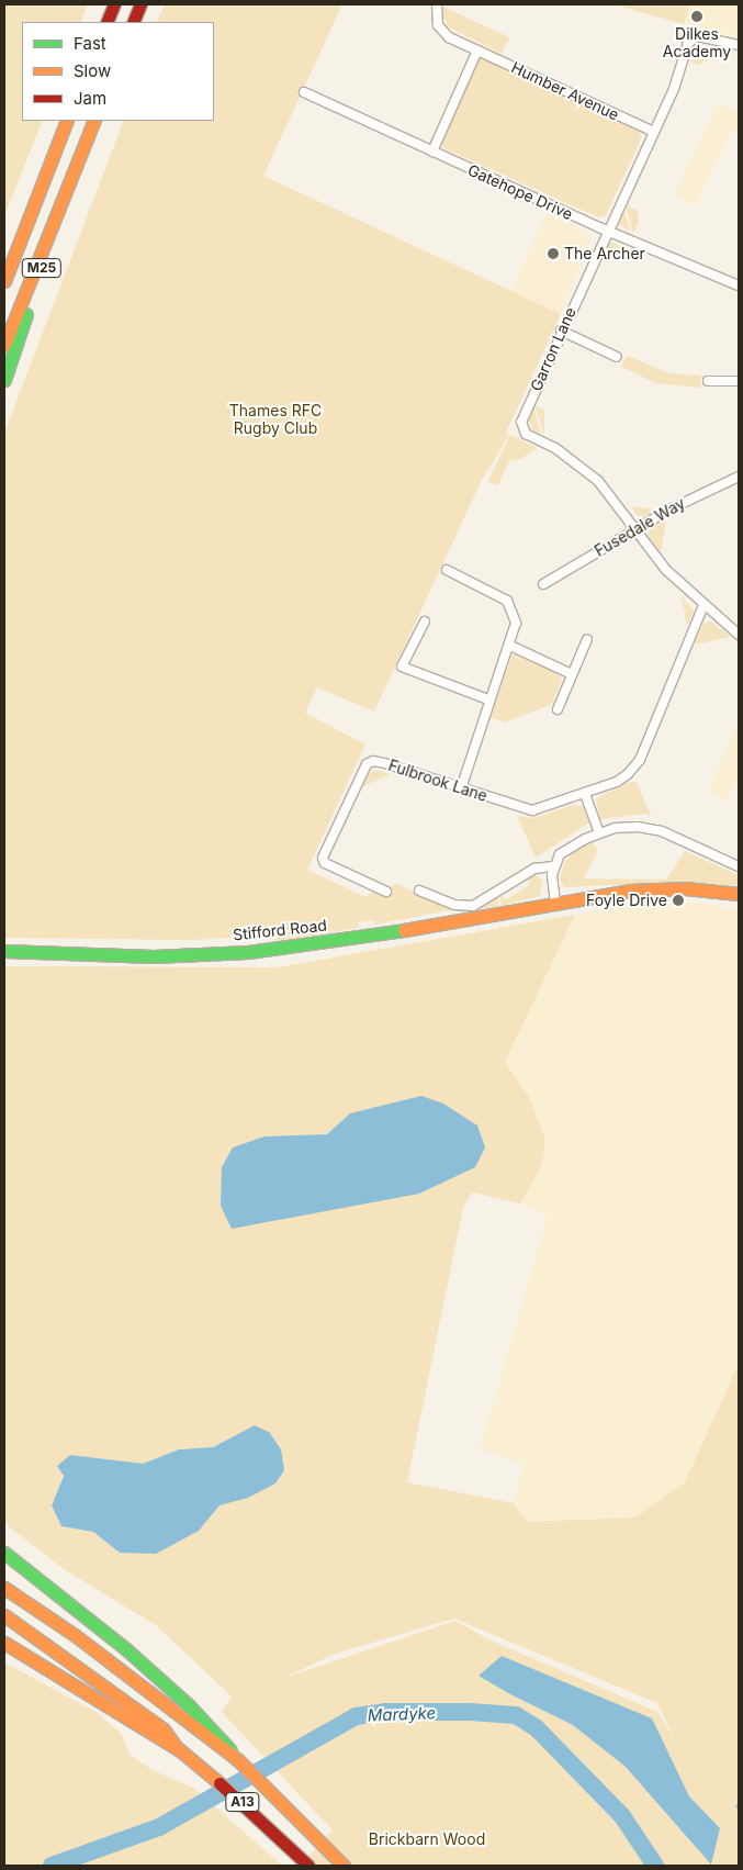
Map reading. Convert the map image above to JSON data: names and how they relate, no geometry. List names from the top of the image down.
{
  "streets": {
    "main road": ["M25", "Stifford Road", "A13"],
    "street": [
      "Humber Avenue",
      "Gatehope Drive",
      "Garron Lane",
      "Fusedale Way",
      "Fulbrook Lane"
    ]
  },
  "crossings": [
    ["Humber Avenue", "Garron Lane"],
    ["Gatehope Drive", "Garron Lane"],
    ["Garron Lane", "Fusedale Way"],
    ["Garron Lane", "Fulbrook Lane"]
  ],
  "water": ["Mardyke"],
  "parks": ["Thames RFC Rugby Club", "Brickbarn Wood"],
  "places": ["Dilkes Academy", "The Archer", "Foyle Drive"],
  "legend": ["Fast", "Slow", "Jam"]
}
